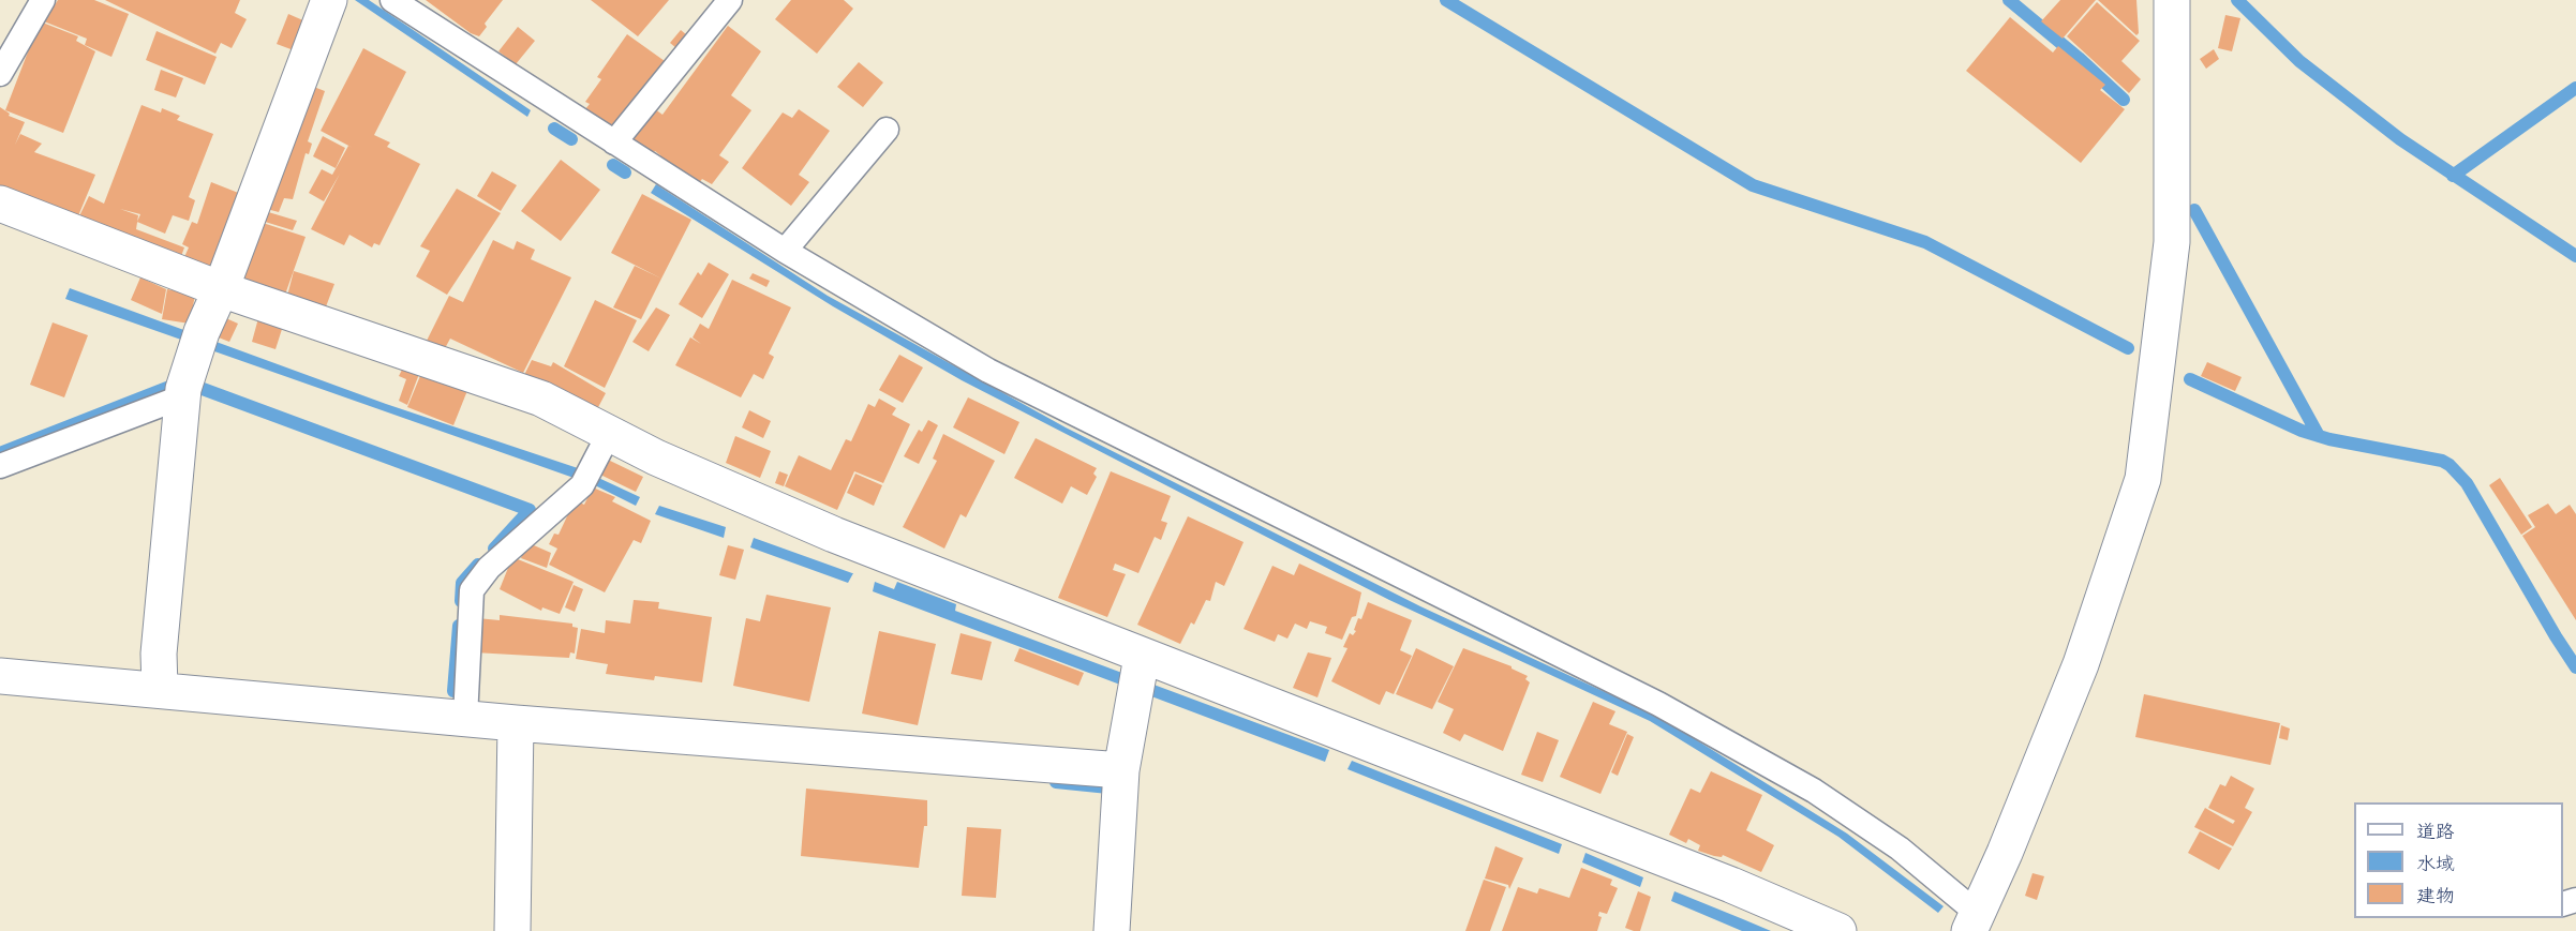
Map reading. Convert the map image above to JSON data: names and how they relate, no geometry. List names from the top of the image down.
{
  "legend": ["道路", "水域", "建物"]
}
